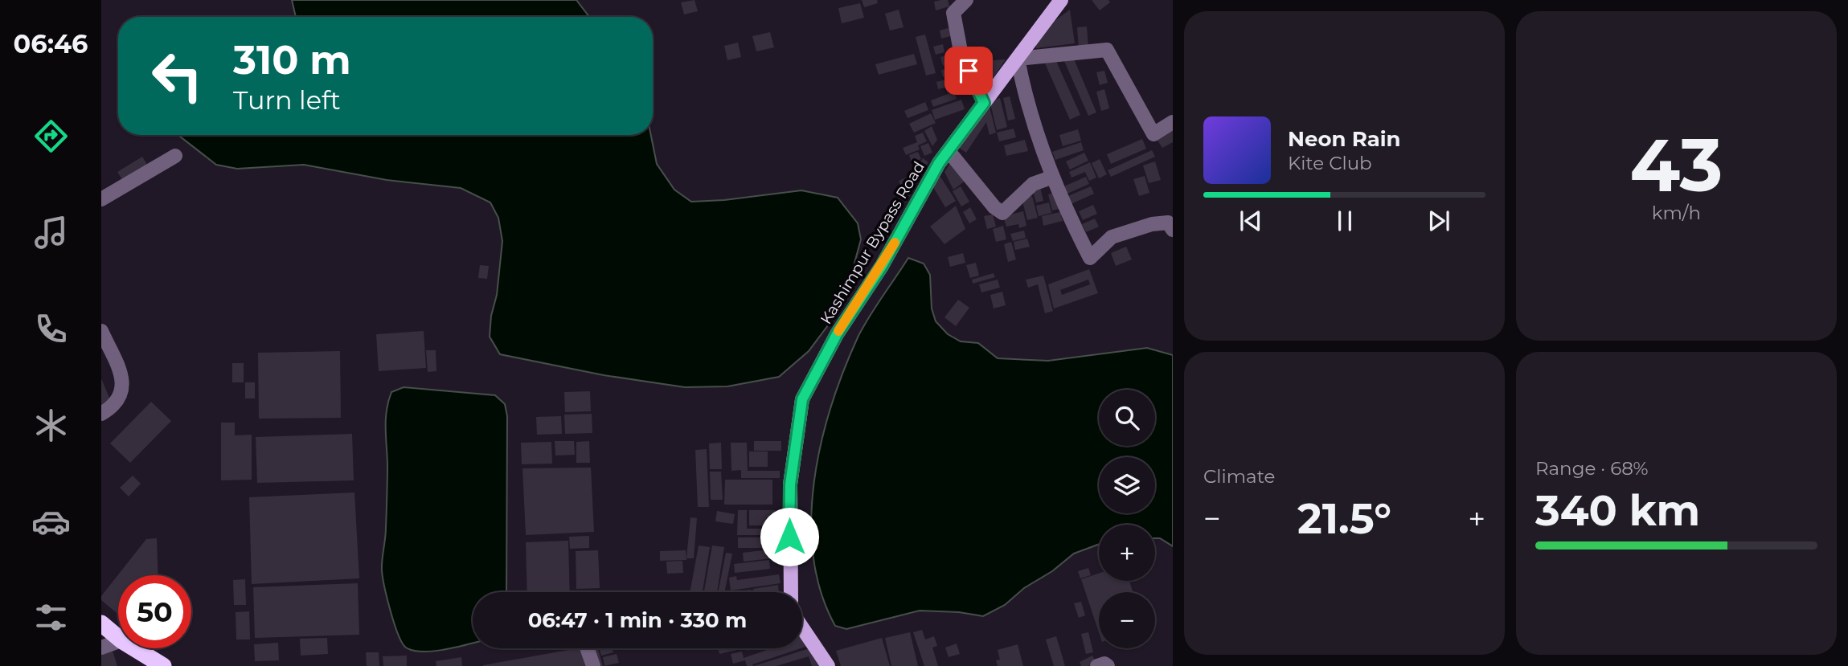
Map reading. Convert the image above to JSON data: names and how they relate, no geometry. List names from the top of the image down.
{
  "streets": {
    "main road": ["Kashimpur Bypass Road"]
  },
  "page": {
    "tabs": "06:46",
    "tile": [
      ["43", "km/h"],
      "Climate",
      ["Range · 68%", "340 km"]
    ],
    "turn": ["310 m", "Turn left"],
    "song": ["Neon Rain", "Kite Club"],
    "map_buttons": ["+", "−"],
    "heat": ["−", "21.5°", "+"],
    "limit": "50",
    "trip": "06:47 · 1 min · 330 m"
  }
}
